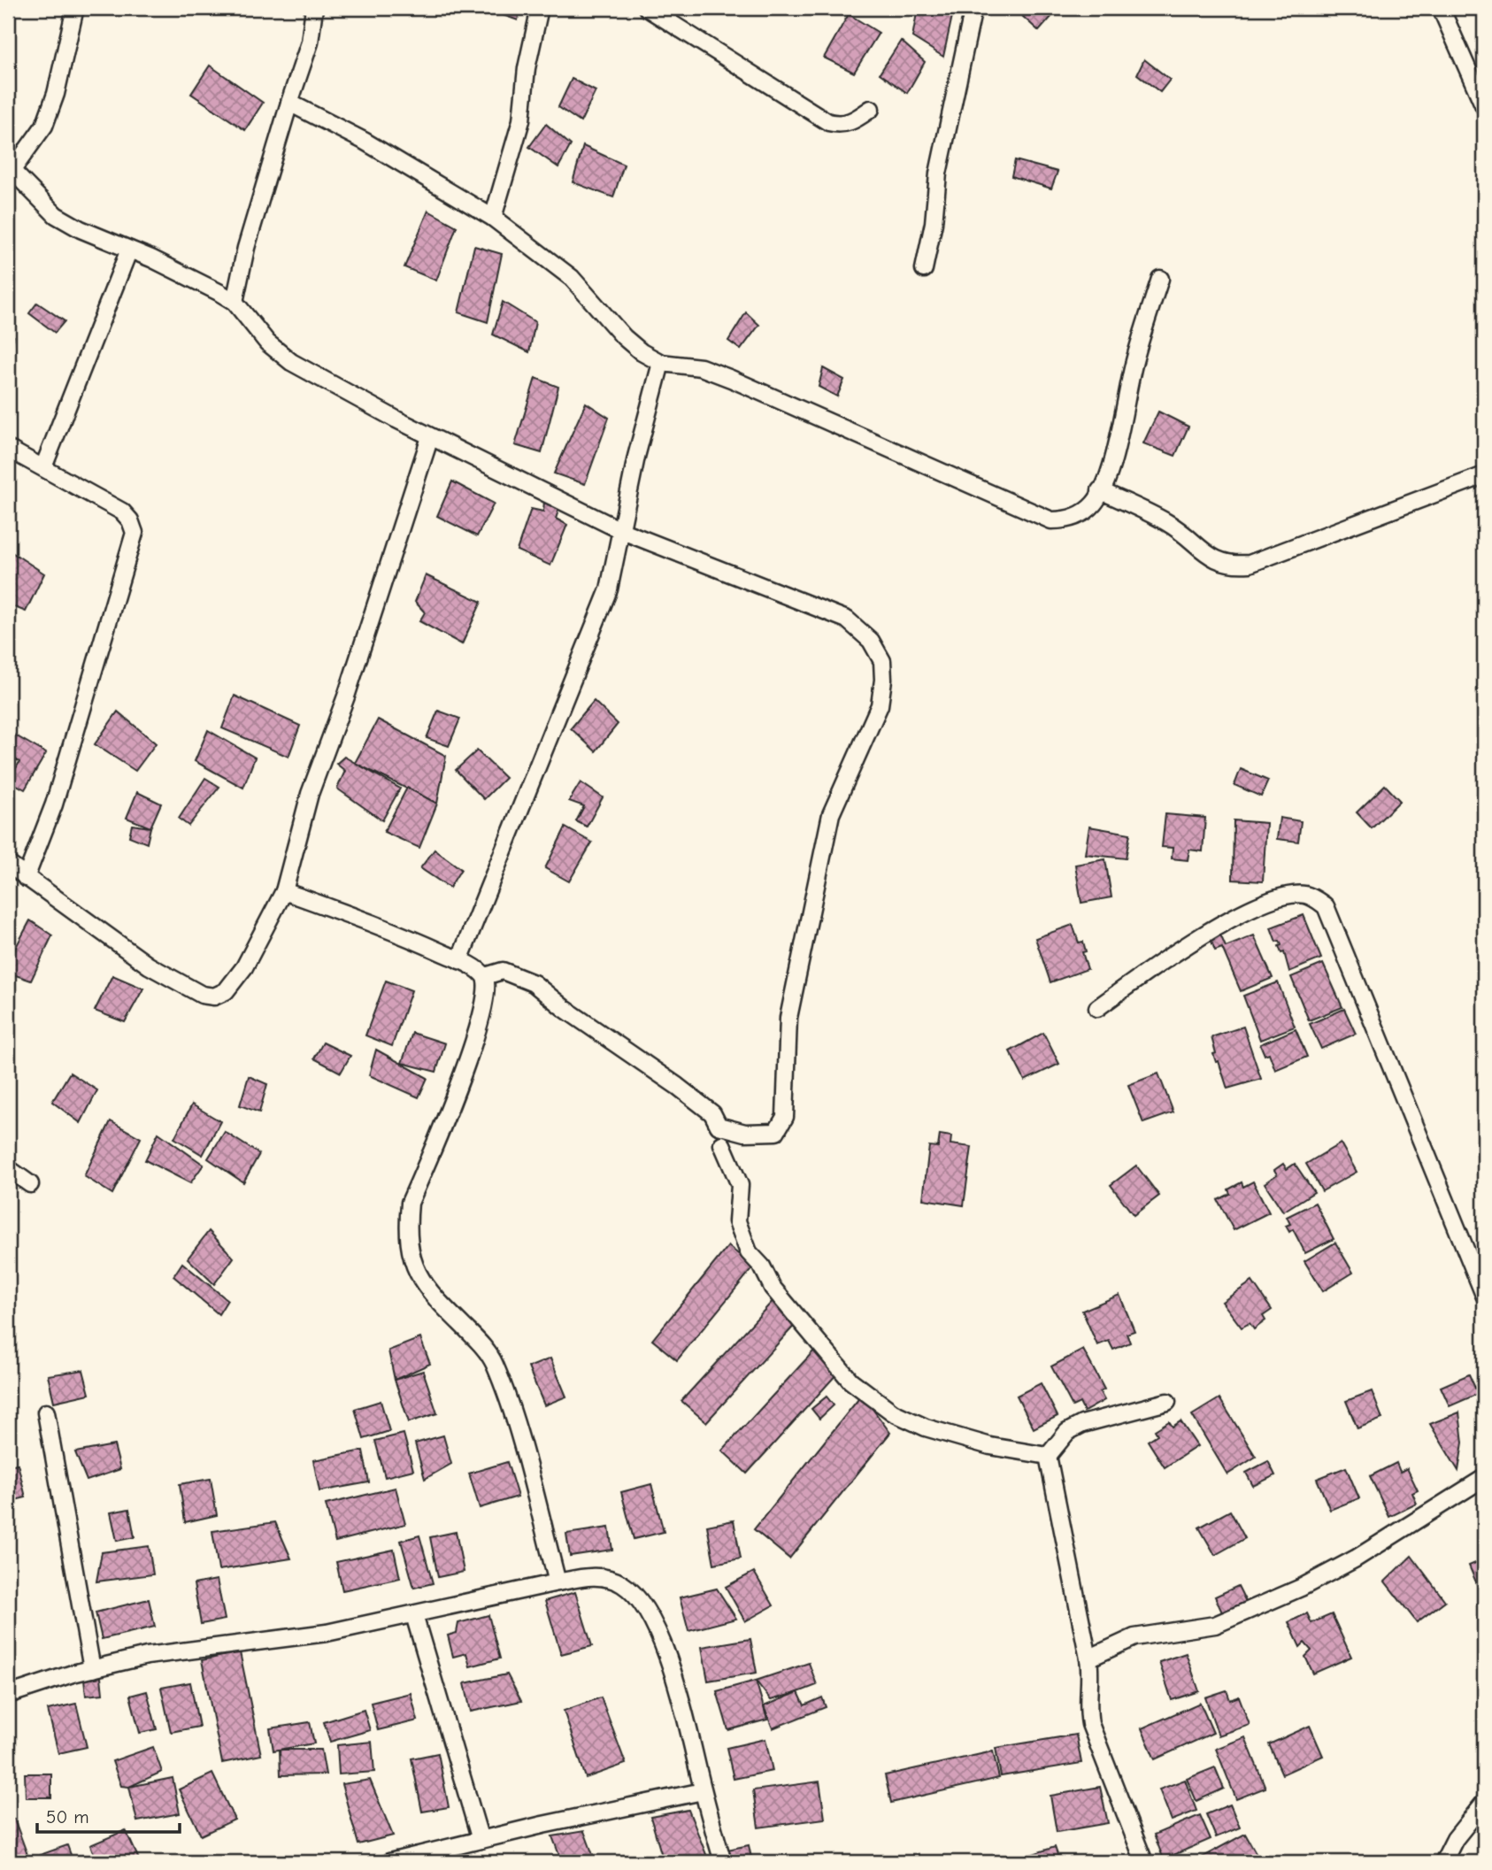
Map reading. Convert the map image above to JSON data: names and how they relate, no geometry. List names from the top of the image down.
{
  "scale_bar": "50 m"
}
